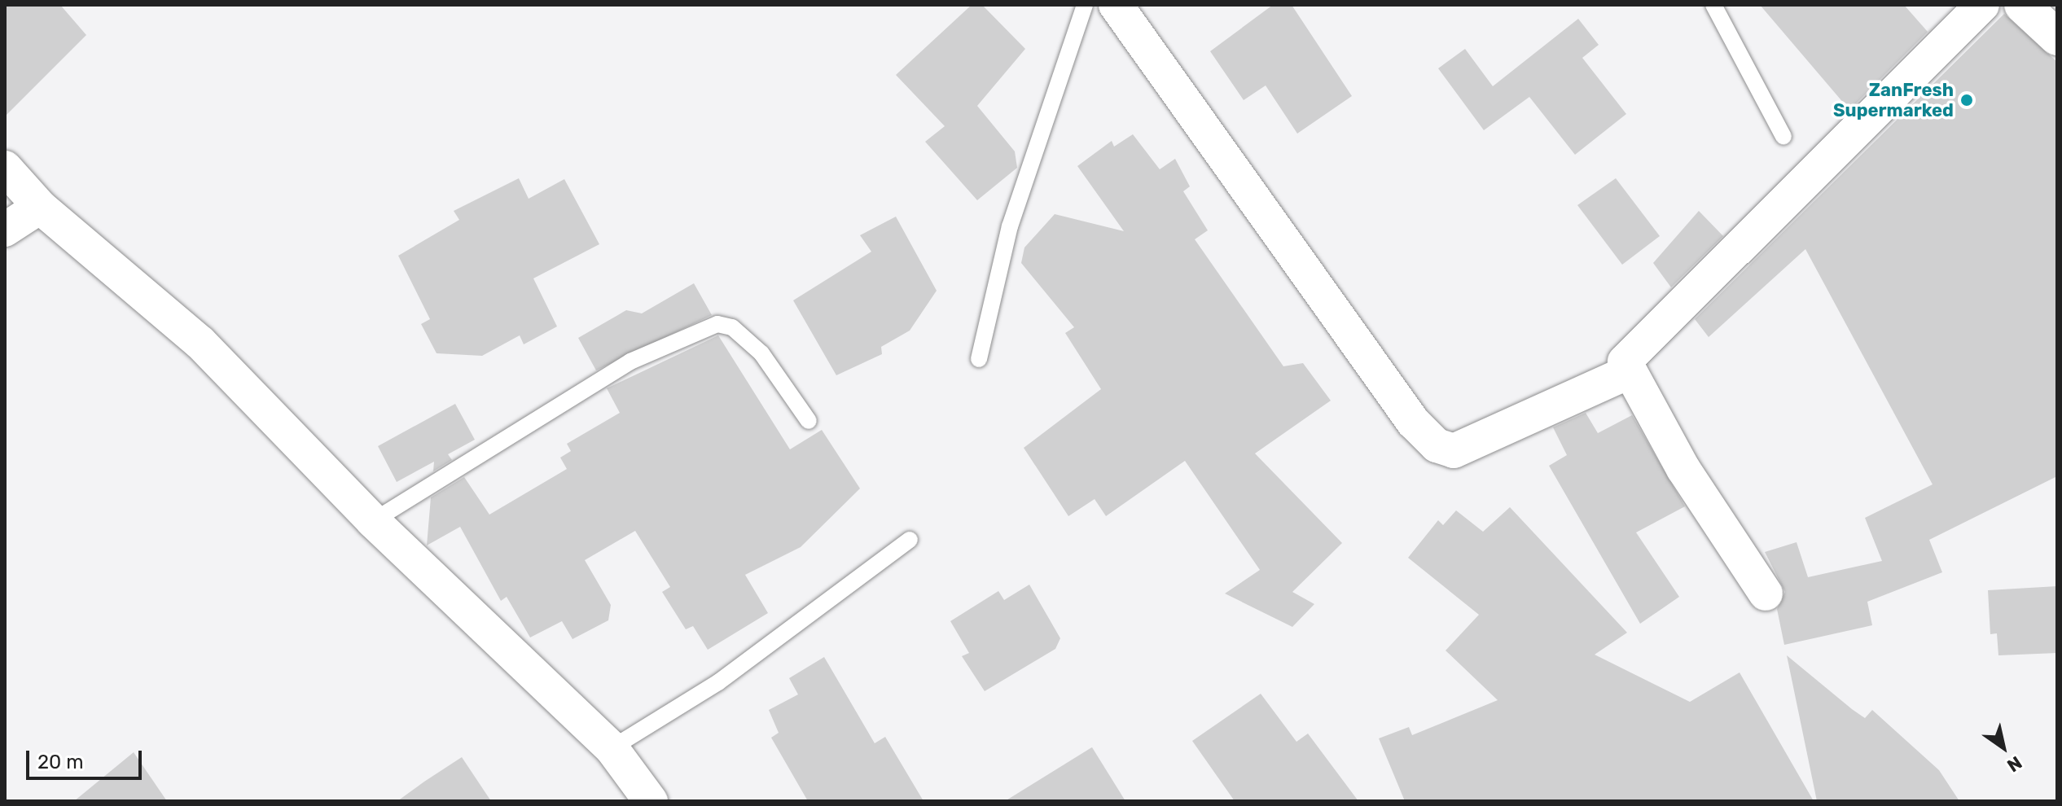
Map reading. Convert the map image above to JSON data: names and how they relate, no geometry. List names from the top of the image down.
{
  "places": ["ZanFresh Supermarked"],
  "scale_bar": "20 m",
  "north": "bottom right"
}
